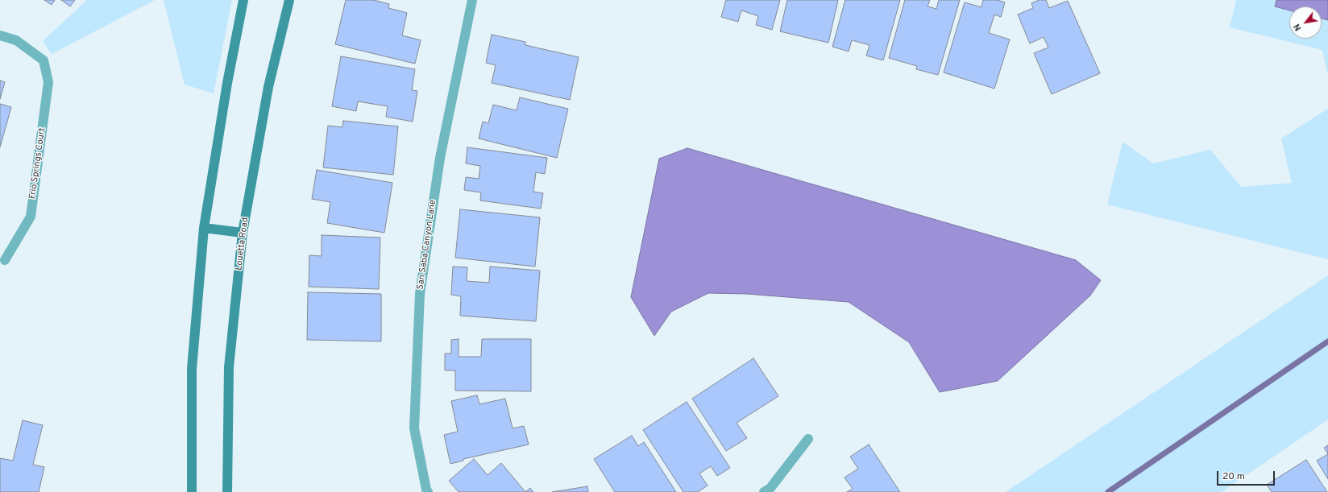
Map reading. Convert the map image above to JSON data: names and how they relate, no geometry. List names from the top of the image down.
{
  "streets": {
    "main road": ["Louetta Road"],
    "street": ["Frio Springs Court", "San Saba Canyon Lane"]
  },
  "scale_bar": "20 m",
  "north": "bottom left"
}
